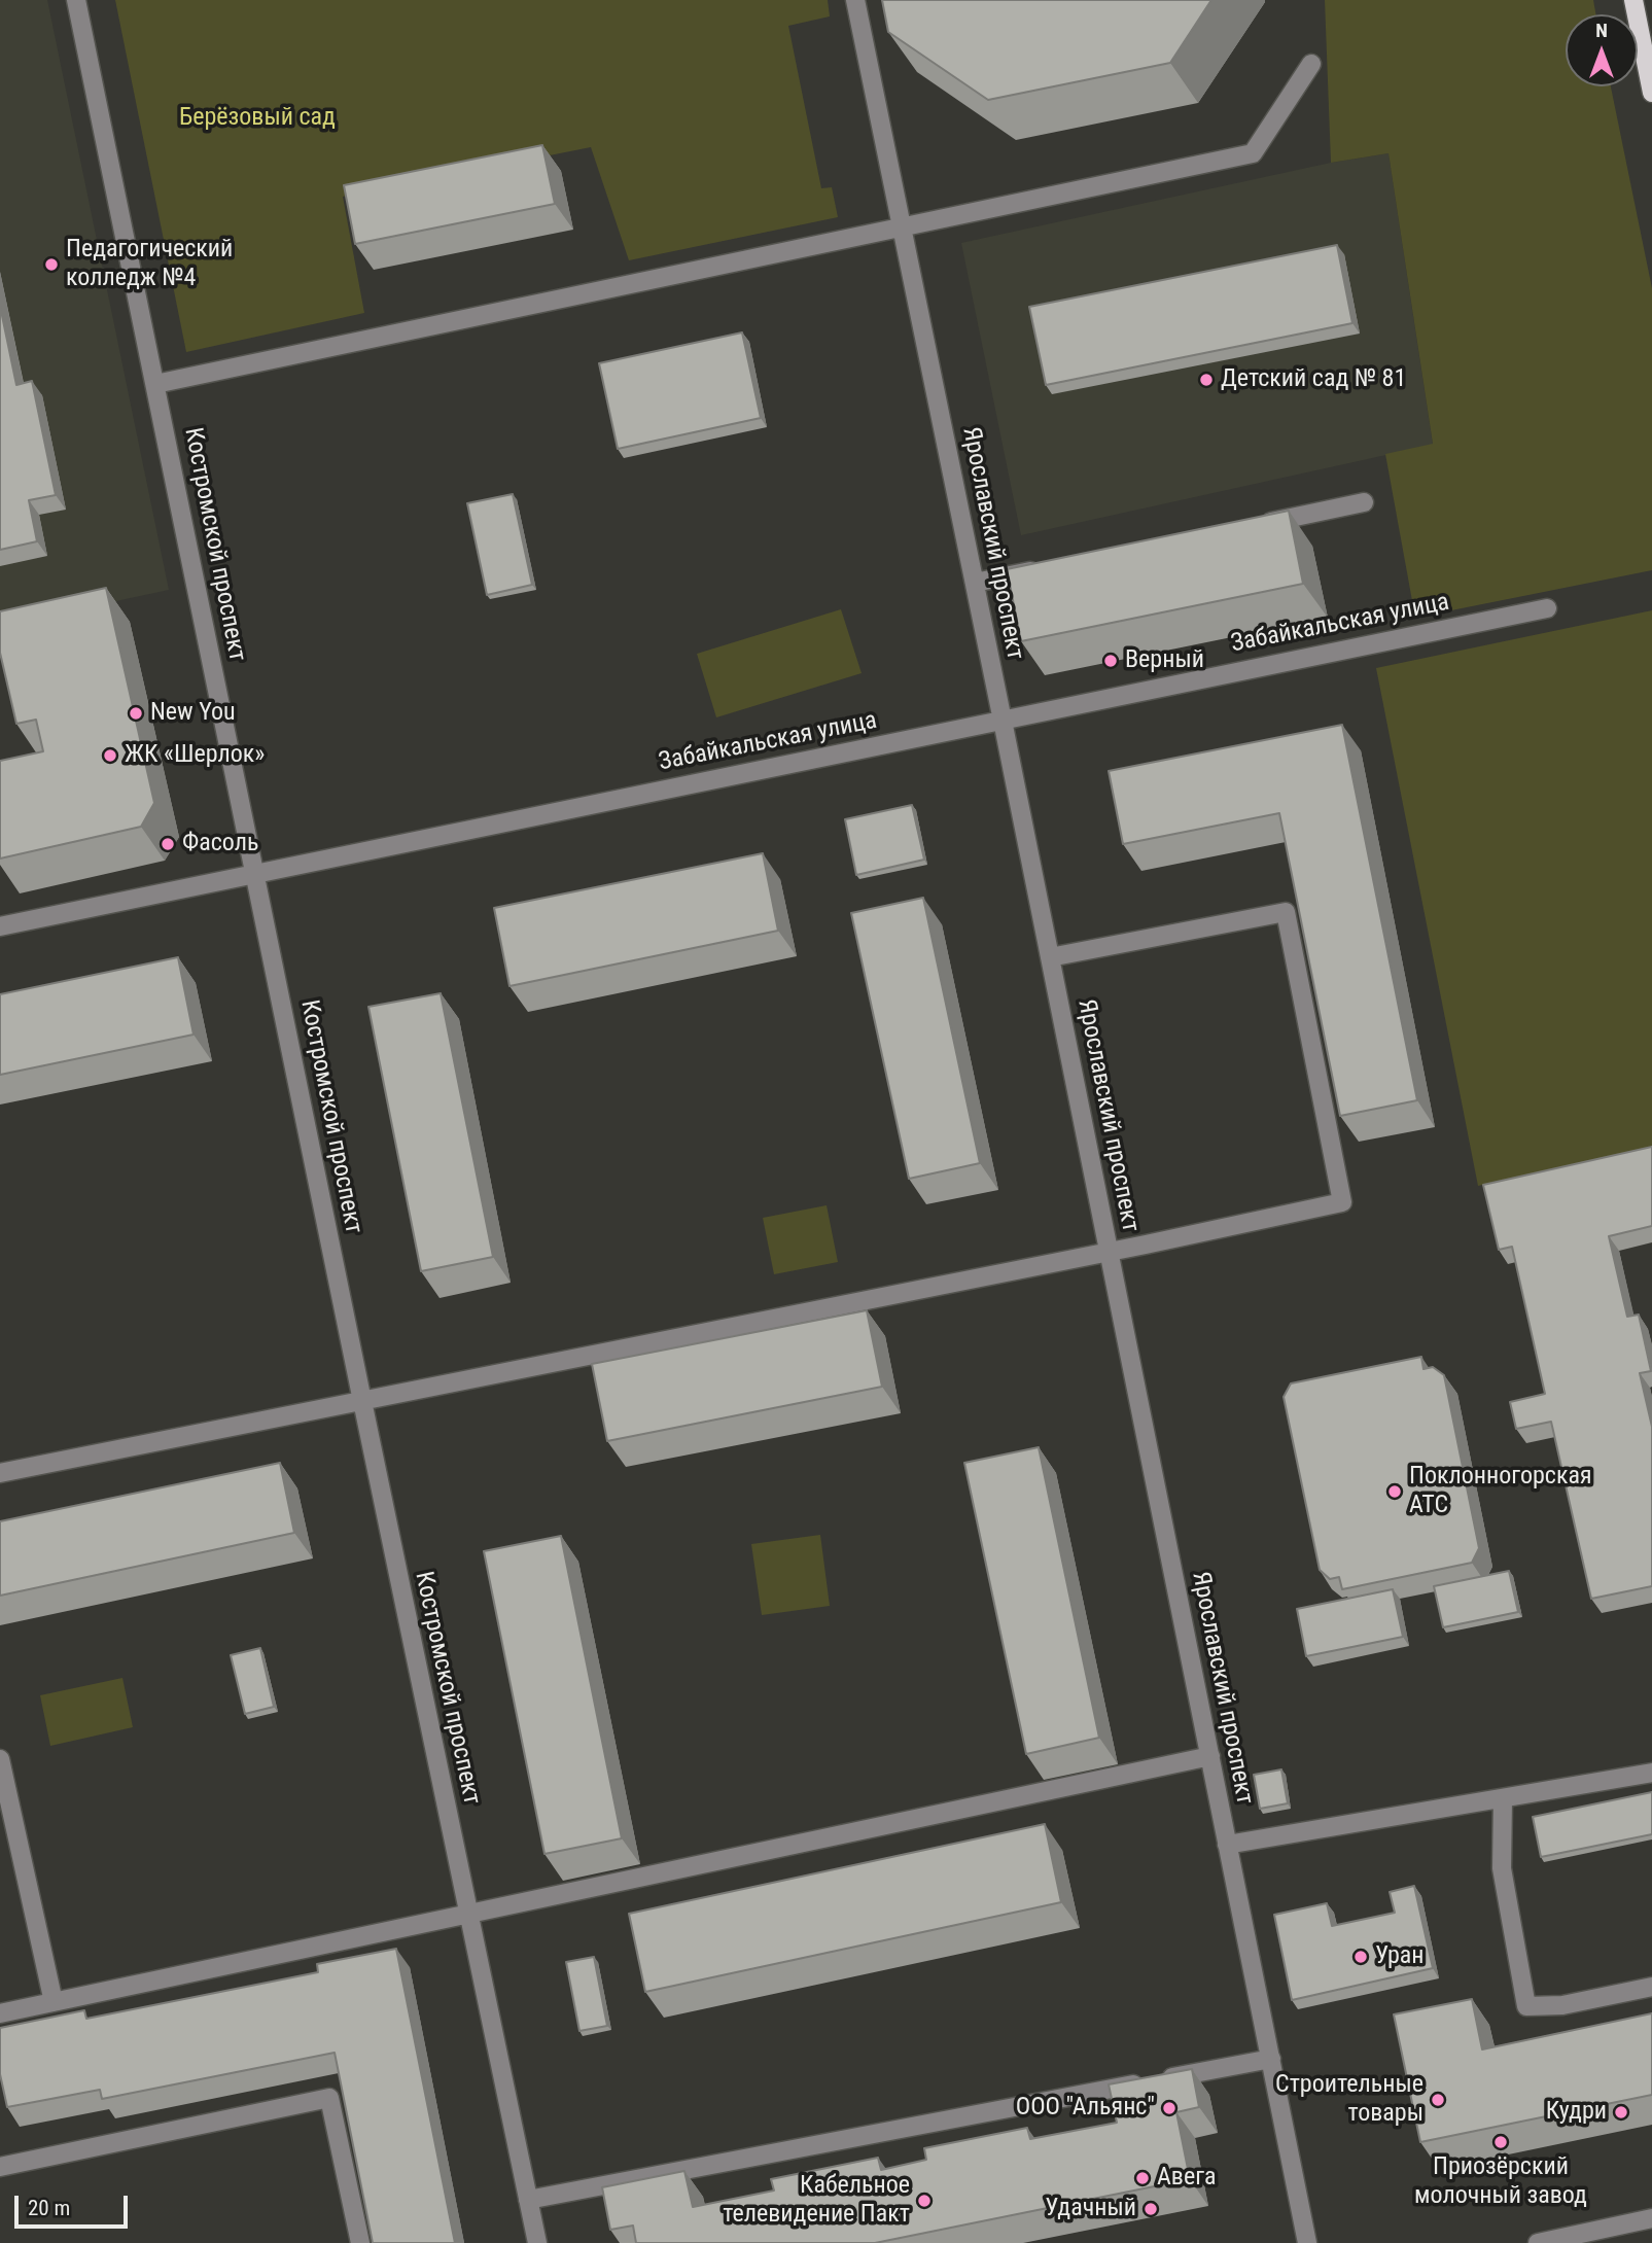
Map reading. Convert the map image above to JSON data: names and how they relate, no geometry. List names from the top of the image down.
{
  "streets": {
    "street": ["Ярославский проспект", "Костромской проспект", "Забайкальская улица"]
  },
  "crossings": [
    ["Ярославский проспект", "Забайкальская улица"],
    ["Костромской проспект", "Забайкальская улица"]
  ],
  "parks": ["Берёзовый сад"],
  "places": [
    "Педагогический колледж №4",
    "Детский сад № 81",
    "Верный",
    "New You",
    "ЖК «Шерлок»",
    "Фасоль",
    "Поклонногорская АТС",
    "Уран",
    "Строительные товары",
    "ООО \"Альянс\"",
    "Кудри",
    "Приозёрский молочный завод",
    "Авега",
    "Кабельное телевидение Пакт",
    "Удачный"
  ],
  "scale_bar": "20 m",
  "north": "top"
}
